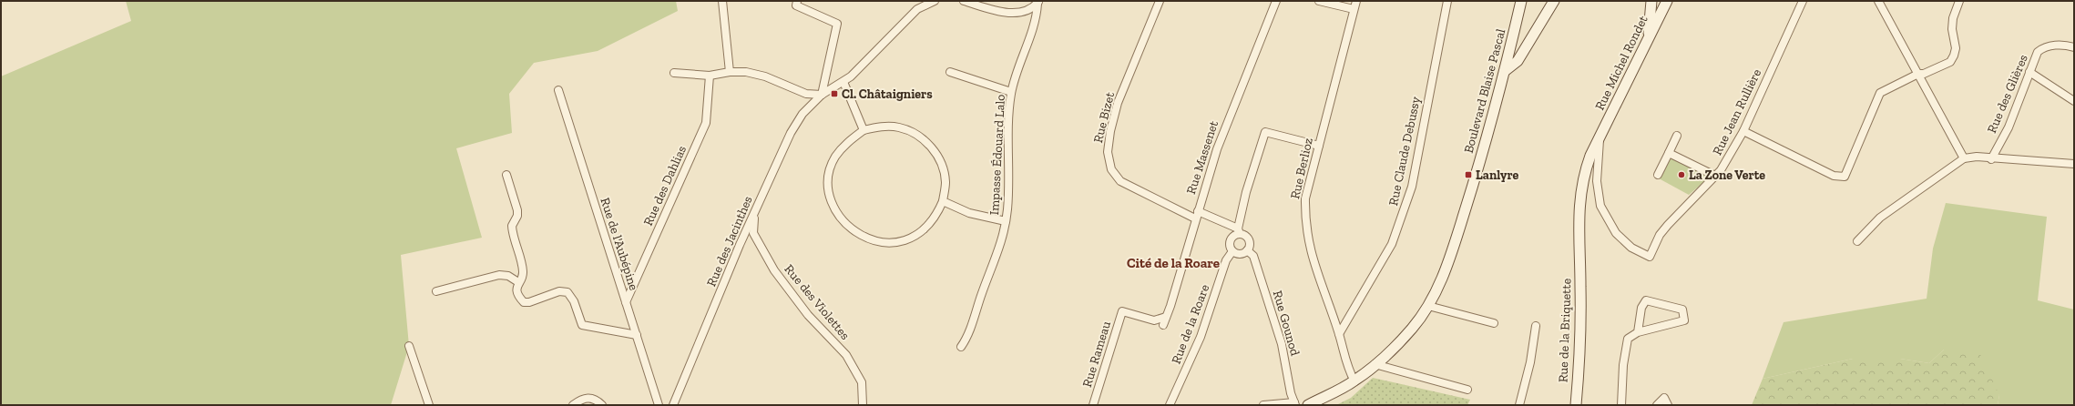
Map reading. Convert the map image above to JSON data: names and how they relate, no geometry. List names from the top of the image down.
{
  "streets": {
    "main road": ["Rue Michel Rondet", "Boulevard Blaise Pascal", "Rue de la Briquette"],
    "street": [
      "Rue des Glières",
      "Rue Jean Rullière",
      "Rue Bizet",
      "Rue Claude Debussy",
      "Impasse Édouard Lalo",
      "Rue Massenet",
      "Rue Berlioz",
      "Rue des Dahlias",
      "Rue des Jacinthes",
      "Rue de l'Aubépine",
      "Rue des Violettes",
      "Rue Gounod",
      "Rue de la Roare",
      "Rue Rameau"
    ]
  },
  "crossings": [
    ["Rue Michel Rondet", "Rue Jean Rullière"],
    ["Rue Michel Rondet", "Rue de la Briquette"],
    ["Boulevard Blaise Pascal", "Rue Berlioz"],
    ["Rue Bizet", "Rue Massenet"],
    ["Rue Bizet", "Rue Gounod"],
    ["Rue Bizet", "Rue de la Roare"],
    ["Rue Claude Debussy", "Rue Berlioz"],
    ["Rue Massenet", "Rue Rameau"],
    ["Rue Berlioz", "Rue de la Roare"],
    ["Rue des Dahlias", "Rue de l'Aubépine"],
    ["Rue des Jacinthes", "Rue des Violettes"],
    ["Rue Gounod", "Rue de la Roare"]
  ],
  "districts": ["Cité de la Roare"],
  "places": {
    "transit": ["Cl. Châtaigniers", "Lanlyre"],
    "other": ["La Zone Verte"]
  }
}
